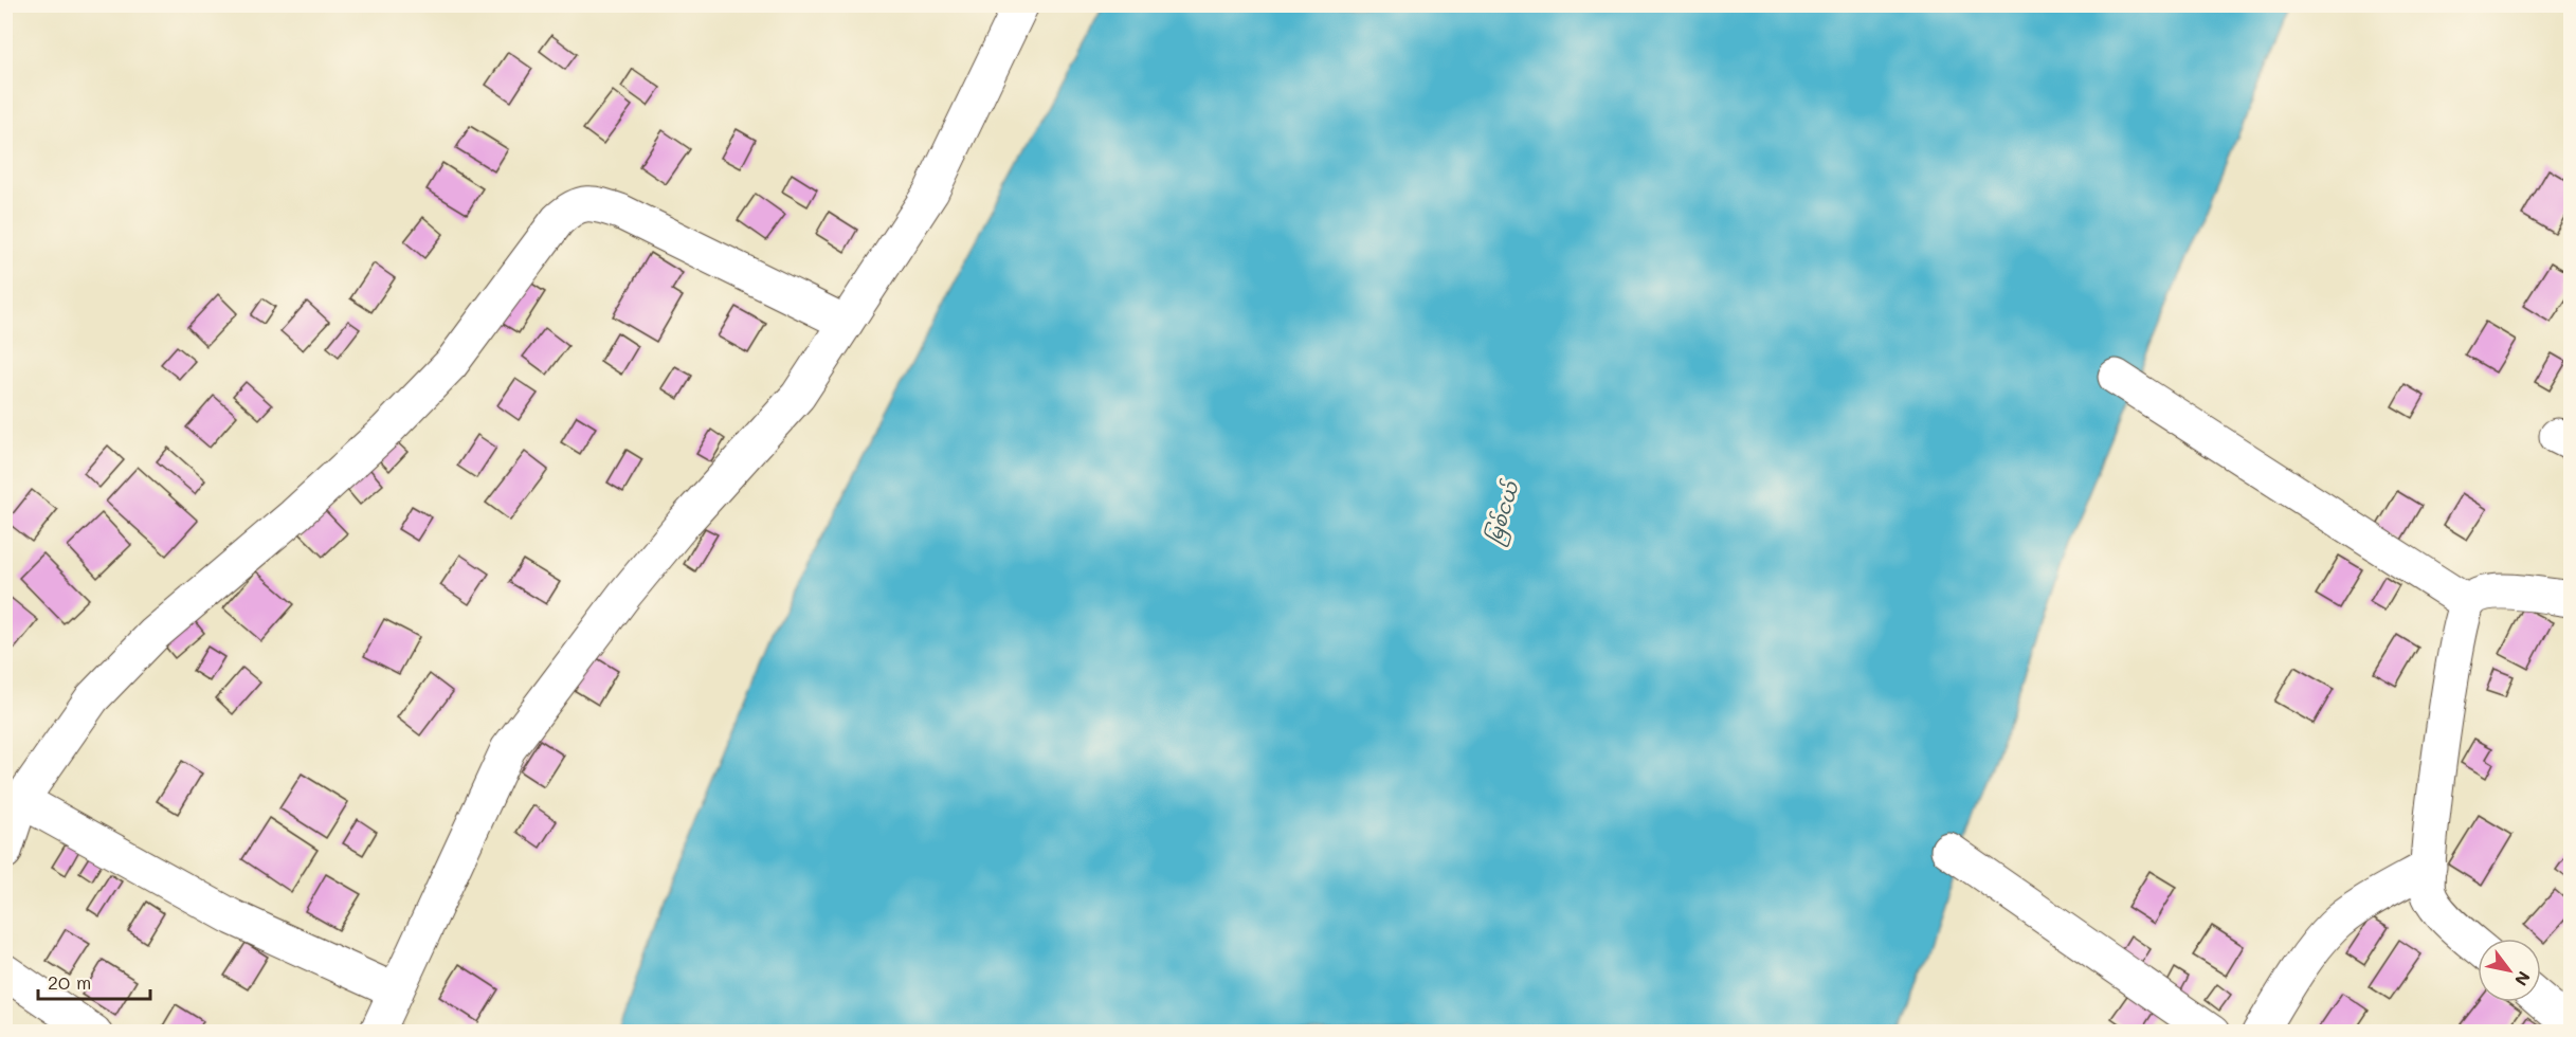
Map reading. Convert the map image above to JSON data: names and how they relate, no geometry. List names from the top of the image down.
{
  "water": ["မြစ်ငယ်"],
  "scale_bar": "20 m",
  "north": "bottom right"
}
